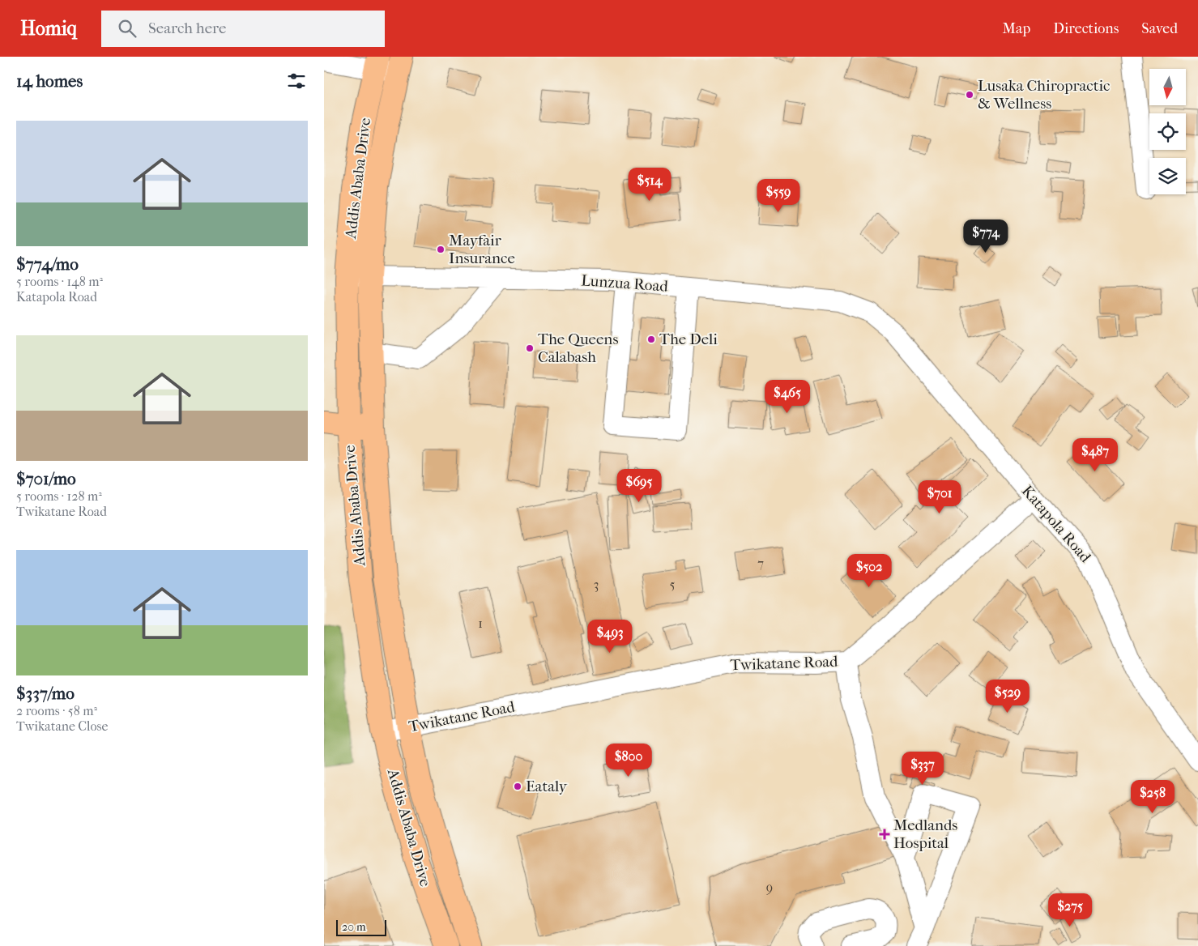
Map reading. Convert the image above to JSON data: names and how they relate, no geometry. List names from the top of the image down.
{
  "streets": {
    "main road": ["Addis Ababa Drive"],
    "street": ["Lunzua Road", "Katapola Road", "Twikatane Road"]
  },
  "crossings": [
    ["Addis Ababa Drive", "Lunzua Road"],
    ["Addis Ababa Drive", "Twikatane Road"],
    ["Lunzua Road", "Katapola Road"],
    ["Katapola Road", "Twikatane Road"]
  ],
  "places": {
    "other": [
      "Lusaka Chiropractic & Wellness",
      "Mayfair Insurance",
      "The Deli",
      "The Queens Calabash",
      "Eataly"
    ],
    "health": ["Medlands Hospital"]
  },
  "house_numbers": [
    "7",
    "3",
    "5",
    "1",
    "9"
  ],
  "scale_bar": "20 m",
  "north": "bottom",
  "page": {
    "header": "Homiq",
    "search": "Search here",
    "nav": ["Map", "Directions", "Saved"],
    "heading": "14 homes",
    "list": [
      {
        "name": "$774/mo",
        "note": "5 rooms · 148 m² · Katapola Road"
      },
      {
        "name": "$701/mo",
        "note": "5 rooms · 128 m² · Twikatane Road"
      },
      {
        "name": "$337/mo",
        "note": "2 rooms · 58 m² · Twikatane Close"
      }
    ],
    "price": [
      "$514",
      "$559",
      "$774",
      "$465",
      "$487",
      "$695",
      "$701",
      "$502",
      "$493",
      "$529",
      "$800",
      "$337",
      "$258",
      "$275"
    ],
    "scale": "20 m"
  }
}
